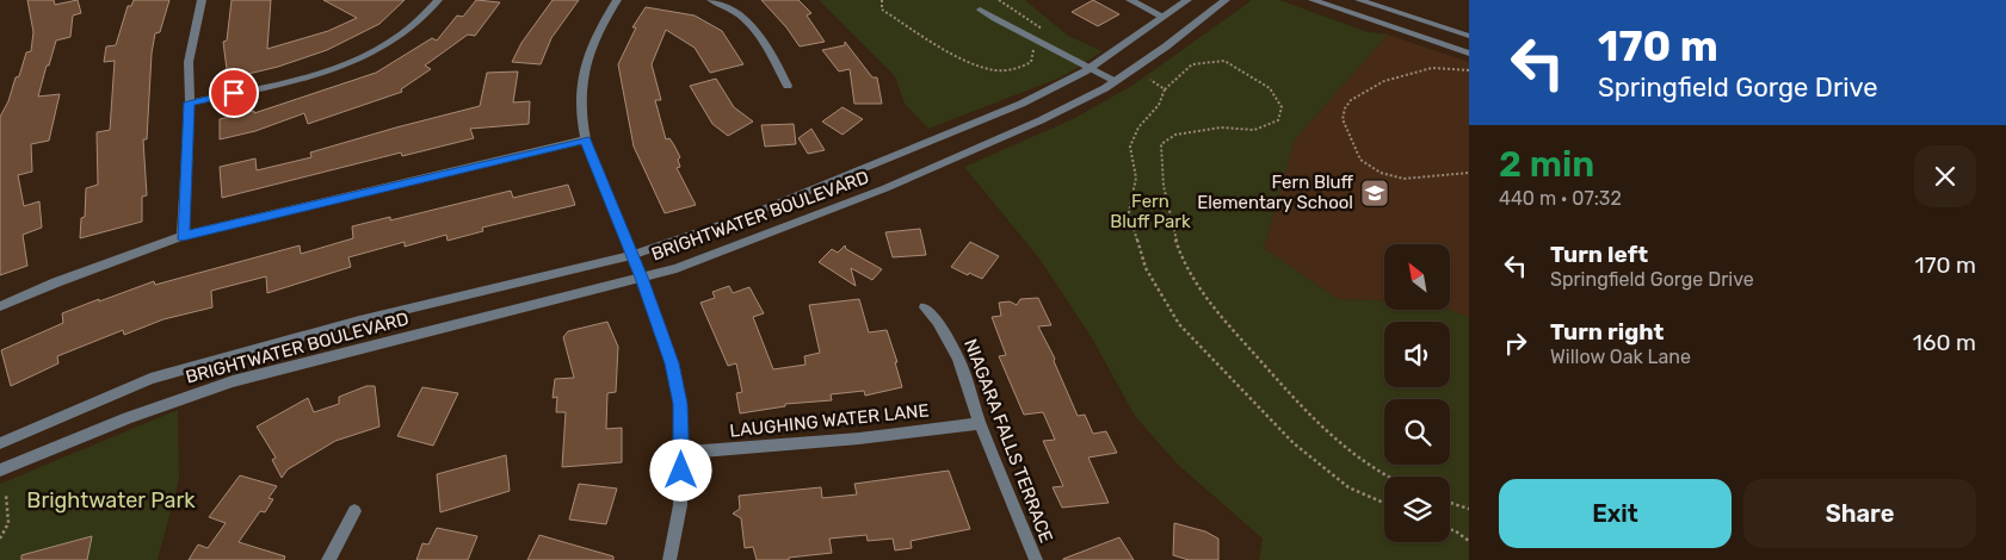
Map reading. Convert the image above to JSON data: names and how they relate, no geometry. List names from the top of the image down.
{
  "streets": {
    "street": ["BRIGHTWATER BOULEVARD", "LAUGHING WATER LANE", "NIAGARA FALLS TERRACE"]
  },
  "crossings": [
    ["LAUGHING WATER LANE", "NIAGARA FALLS TERRACE"]
  ],
  "parks": ["Fern Bluff Park", "Brightwater Park"],
  "places": {
    "school or university": ["Fern Bluff Elementary School"]
  },
  "north": "top left",
  "page": {
    "turn": ["170 m", "Springfield Gorge Drive"],
    "heading": ["2 min", "440 m · 07:32"],
    "list": [
      {
        "name": "Turn left",
        "note": "Springfield Gorge Drive",
        "value": "170 m"
      },
      {
        "name": "Turn right",
        "note": "Willow Oak Lane",
        "value": "160 m"
      }
    ],
    "buttons": ["Exit", "Share"]
  }
}
